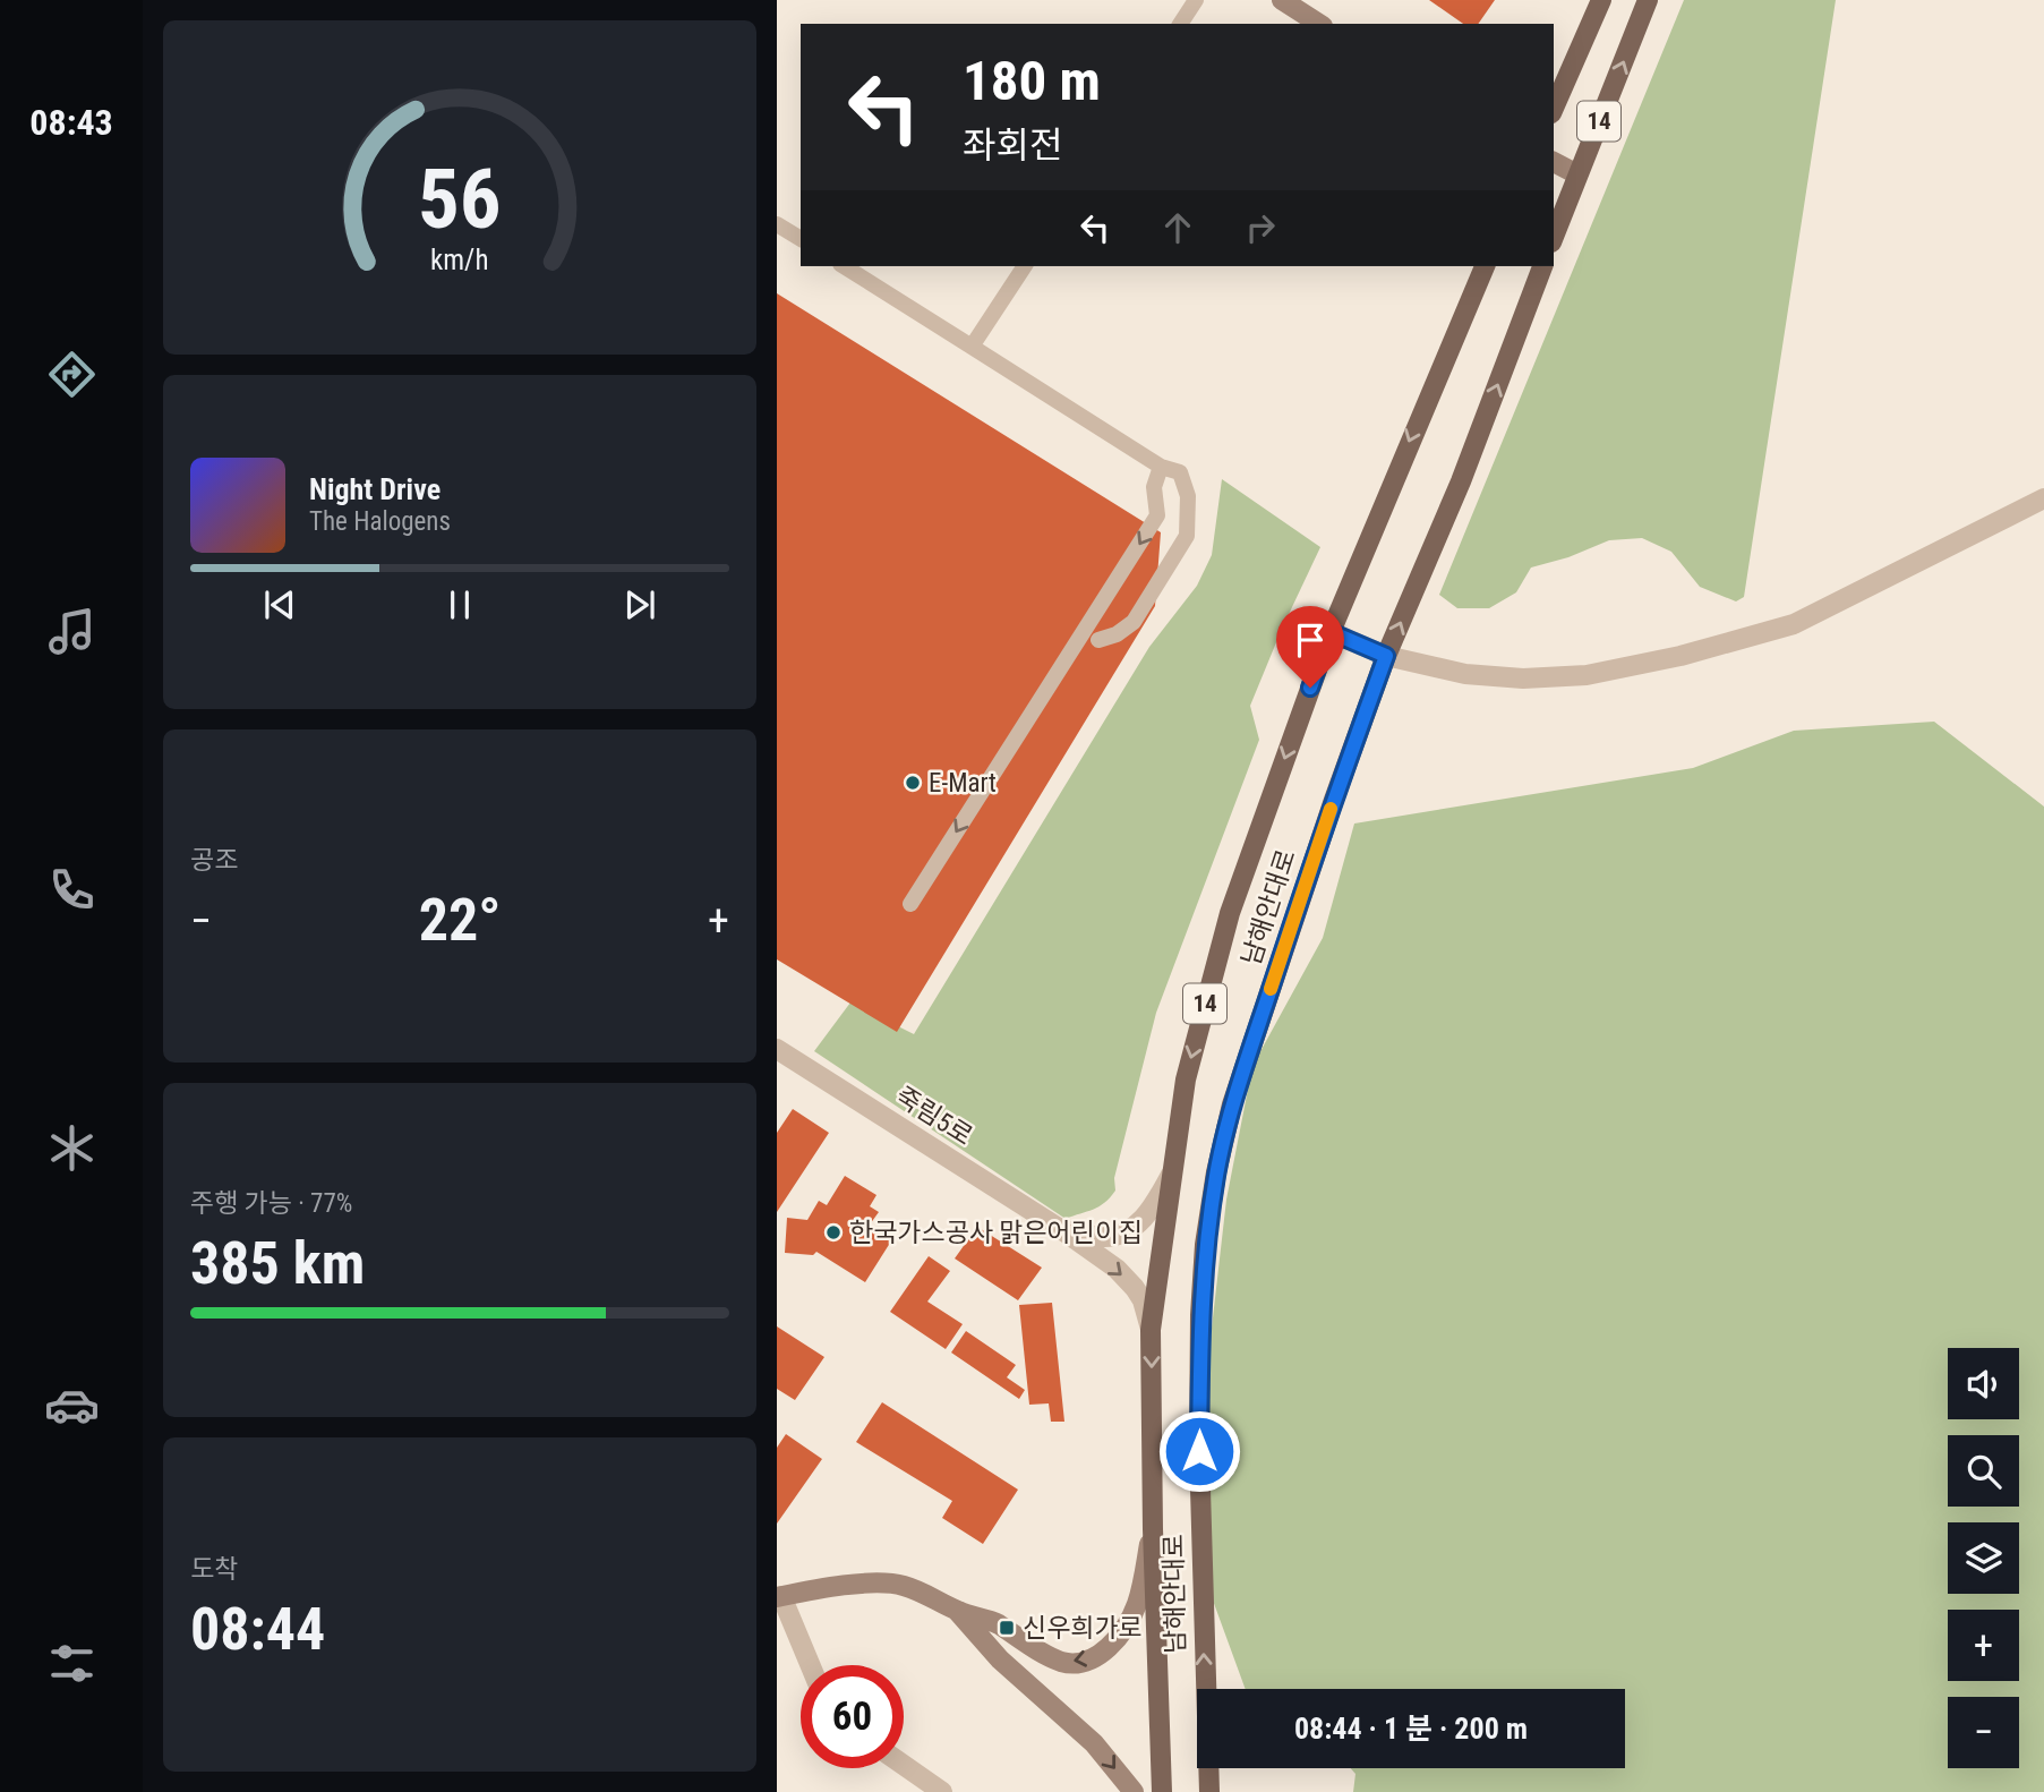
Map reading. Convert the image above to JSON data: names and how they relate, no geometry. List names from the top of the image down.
{
  "streets": {
    "main road": ["14", "남해안대로"],
    "street": ["죽림5로"]
  },
  "crossings": [
    ["남해안대로", "죽림5로"]
  ],
  "places": {
    "other": ["E-Mart", "한국가스공사 맑은어린이집"],
    "transit": ["신우희가로"]
  },
  "page": {
    "tabs": "08:43",
    "turn": ["180 m", "좌회전"],
    "song": ["Night Drive", "The Halogens"],
    "tile": [
      "공조",
      ["주행 가능 · 77%", "385 km"],
      ["도착", "08:44"]
    ],
    "heat": ["−", "22°", "+"],
    "map_buttons": ["+", "−"],
    "limit": "60",
    "trip": "08:44 · 1 분 · 200 m",
    "gauge": ["56", "km/h"]
  }
}
